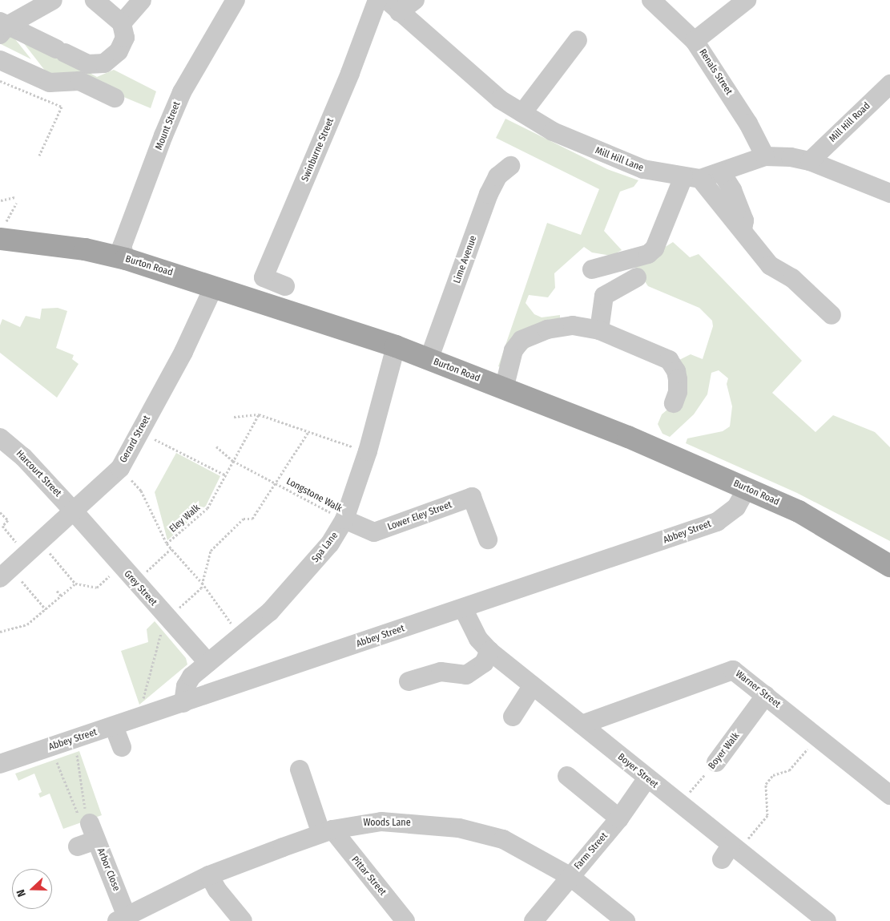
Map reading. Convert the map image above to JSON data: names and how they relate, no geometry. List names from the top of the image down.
{
  "streets": {
    "main road": ["Burton Road"],
    "street": [
      "Renals Street",
      "Mill Hill Road",
      "Mount Street",
      "Swinburne Street",
      "Mill Hill Lane",
      "Lime Avenue",
      "Gerard Street",
      "Harcourt Street",
      "Lower Eley Street",
      "Abbey Street",
      "Spa Lane",
      "Grey Street",
      "Warner Street",
      "Boyer Walk",
      "Boyer Street",
      "Woods Lane",
      "Farm Street",
      "Arbor Close",
      "Pittar Street"
    ],
    "path": ["Longstone Walk", "Eley Walk"]
  },
  "crossings": [
    ["Renals Street", "Mill Hill Lane"],
    ["Mill Hill Road", "Mill Hill Lane"],
    ["Mount Street", "Burton Road"],
    ["Lime Avenue", "Burton Road"],
    ["Burton Road", "Gerard Street"],
    ["Burton Road", "Abbey Street"],
    ["Burton Road", "Spa Lane"],
    ["Gerard Street", "Harcourt Street"],
    ["Gerard Street", "Grey Street"],
    ["Harcourt Street", "Grey Street"],
    ["Longstone Walk", "Lower Eley Street"],
    ["Longstone Walk", "Eley Walk"],
    ["Longstone Walk", "Spa Lane"],
    ["Longstone Walk", "Grey Street"],
    ["Lower Eley Street", "Spa Lane"],
    ["Abbey Street", "Spa Lane"],
    ["Abbey Street", "Boyer Street"],
    ["Spa Lane", "Grey Street"],
    ["Warner Street", "Boyer Walk"],
    ["Warner Street", "Boyer Street"],
    ["Boyer Walk", "Boyer Street"],
    ["Boyer Street", "Farm Street"],
    ["Woods Lane", "Farm Street"],
    ["Woods Lane", "Arbor Close"],
    ["Woods Lane", "Pittar Street"]
  ],
  "north": "left"
}
